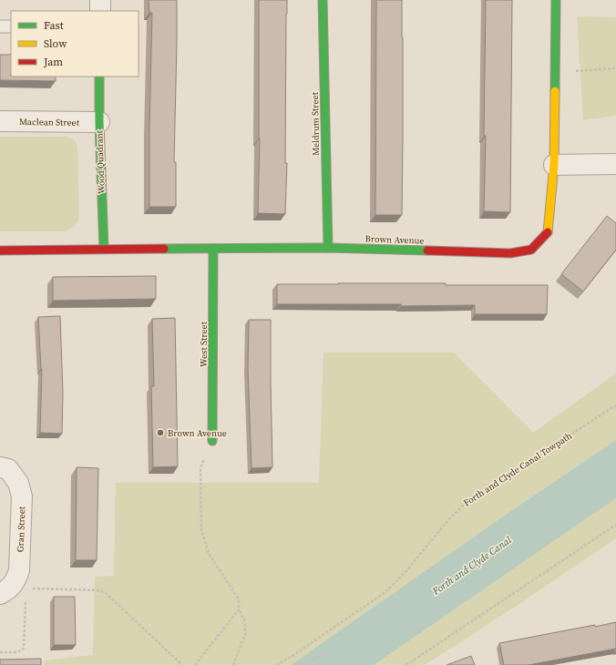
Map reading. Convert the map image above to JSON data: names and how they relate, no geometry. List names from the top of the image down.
{
  "streets": {
    "street": [
      "Maclean Street",
      "Meldrum Street",
      "Wood Quadrant",
      "Brown Avenue",
      "West Street",
      "Gran Street"
    ],
    "path": ["Forth and Clyde Canal Towpath"]
  },
  "crossings": [
    ["Maclean Street", "Wood Quadrant"],
    ["Meldrum Street", "Brown Avenue"],
    ["Wood Quadrant", "Brown Avenue"],
    ["Brown Avenue", "West Street"]
  ],
  "water": ["Forth and Clyde Canal"],
  "places": ["Brown Avenue"],
  "legend": ["Fast", "Slow", "Jam"]
}
